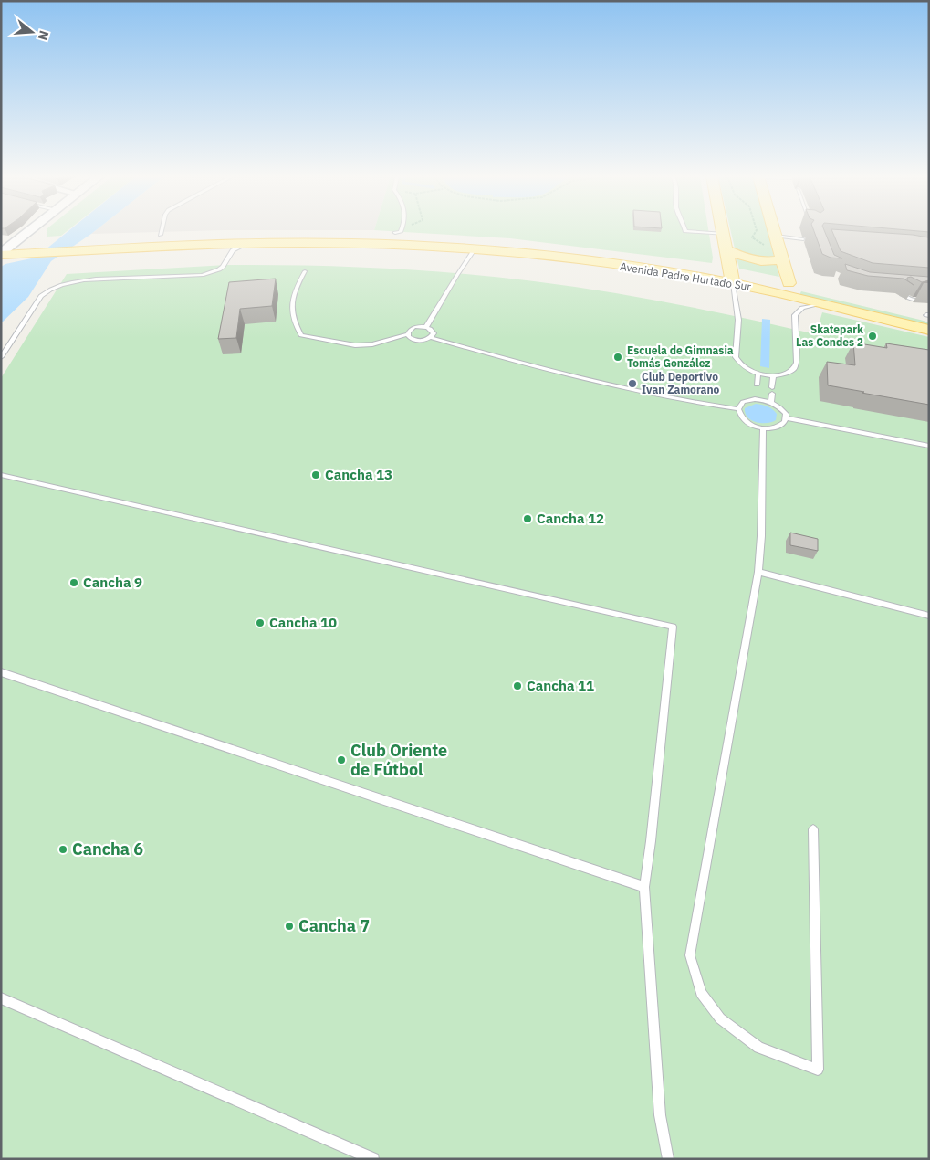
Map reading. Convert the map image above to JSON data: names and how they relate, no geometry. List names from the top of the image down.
{
  "streets": {
    "main road": ["Avenida Padre Hurtado Sur"]
  },
  "places": [
    "Skatepark Las Condes 2",
    "Escuela de Gimnasia Tomás González",
    "Club Deportivo Ivan Zamorano",
    "Cancha 13",
    "Cancha 12",
    "Cancha 9",
    "Cancha 10",
    "Cancha 11",
    "Club Oriente de Fútbol",
    "Cancha 6",
    "Cancha 7"
  ],
  "north": "right"
}
